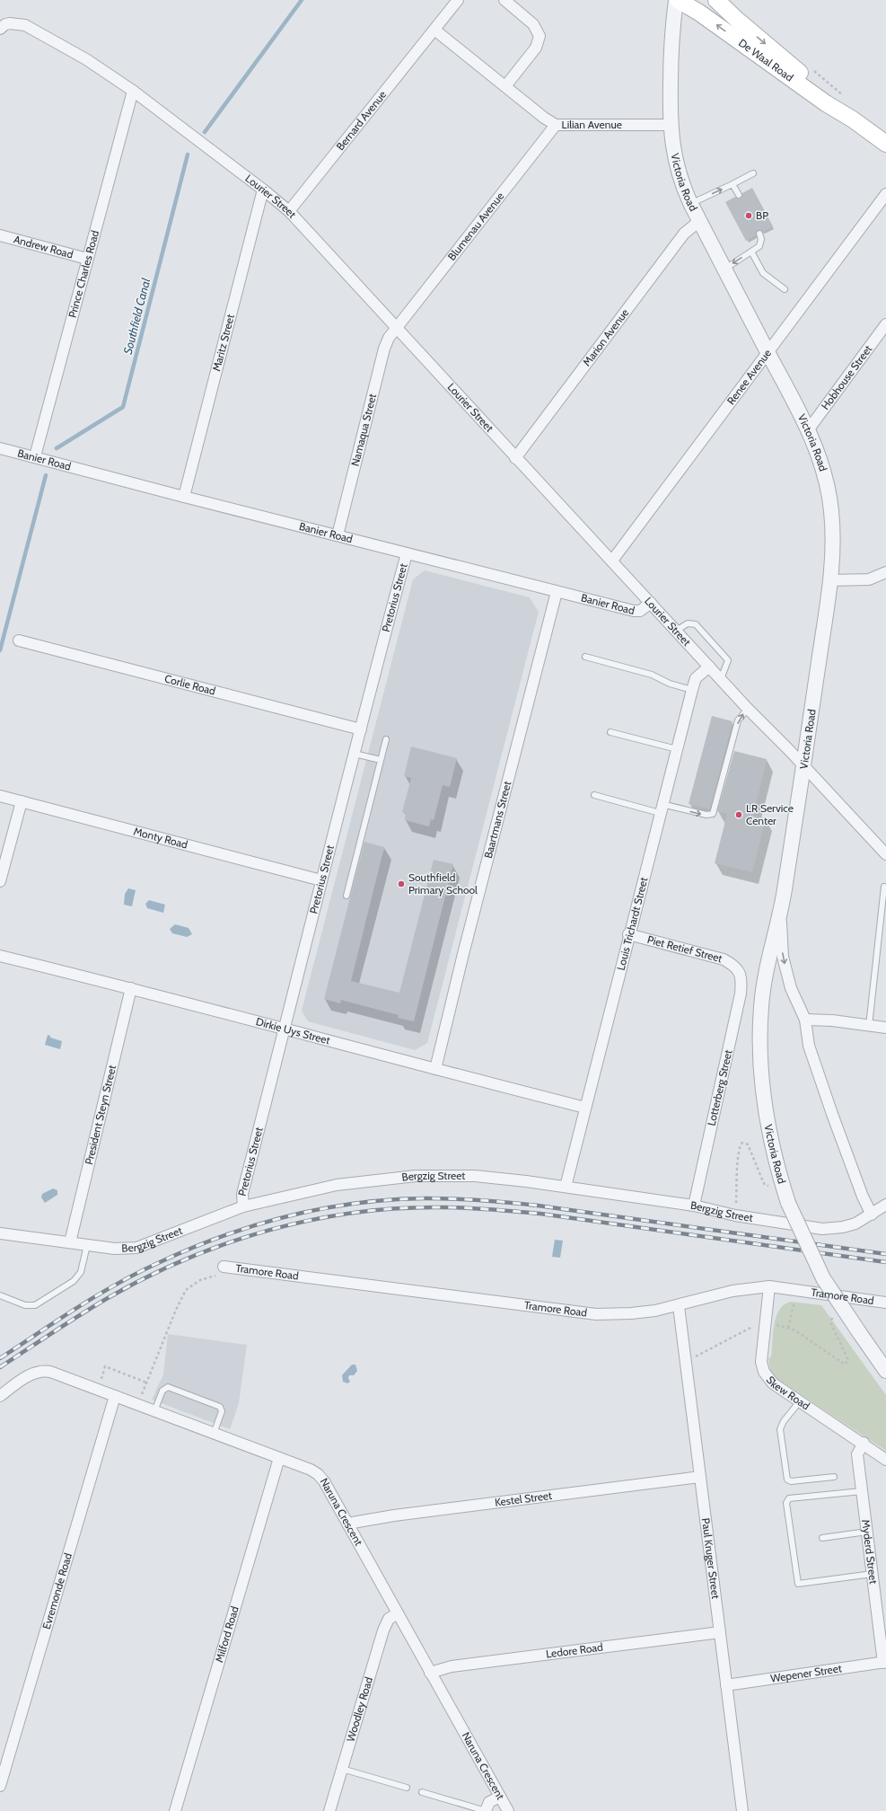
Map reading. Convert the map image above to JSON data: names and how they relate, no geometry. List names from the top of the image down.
{
  "streets": {
    "main road": ["De Waal Road"],
    "street": [
      "Bernard Avenue",
      "Lilian Avenue",
      "Victoria Road",
      "Lourier Street",
      "Blumenau Avenue",
      "Andrew Road",
      "Prince Charles Road",
      "Marion Avenue",
      "Maritz Street",
      "Hobhouse Street",
      "Renee Avenue",
      "Namaqua Street",
      "Banier Road",
      "Pretorius Street",
      "Corlie Road",
      "Baartmans Street",
      "Monty Road",
      "Louis Trichardt Street",
      "Piet Retief Street",
      "Dirkie Uys Street",
      "Lotterberg Street",
      "President Steyn Street",
      "Bergzig Street",
      "Tramore Road",
      "Skew Road",
      "Kestel Street",
      "Naruna Crescent",
      "Myderd Street",
      "Paul Kruger Street",
      "Evremonde Road",
      "Milford Road",
      "Ledore Road",
      "Wepener Street",
      "Woodley Road"
    ]
  },
  "crossings": [
    ["De Waal Road", "Victoria Road"],
    ["Bernard Avenue", "Lilian Avenue"],
    ["Bernard Avenue", "Lourier Street"],
    ["Lilian Avenue", "Victoria Road"],
    ["Lilian Avenue", "Blumenau Avenue"],
    ["Victoria Road", "Lourier Street"],
    ["Victoria Road", "Marion Avenue"],
    ["Victoria Road", "Hobhouse Street"],
    ["Victoria Road", "Renee Avenue"],
    ["Victoria Road", "Bergzig Street"],
    ["Lourier Street", "Blumenau Avenue"],
    ["Lourier Street", "Prince Charles Road"],
    ["Lourier Street", "Marion Avenue"],
    ["Lourier Street", "Maritz Street"],
    ["Lourier Street", "Renee Avenue"],
    ["Lourier Street", "Namaqua Street"],
    ["Lourier Street", "Banier Road"],
    ["Lourier Street", "Louis Trichardt Street"],
    ["Blumenau Avenue", "Namaqua Street"],
    ["Andrew Road", "Prince Charles Road"],
    ["Prince Charles Road", "Banier Road"],
    ["Maritz Street", "Banier Road"],
    ["Namaqua Street", "Banier Road"],
    ["Banier Road", "Pretorius Street"],
    ["Banier Road", "Baartmans Street"],
    ["Pretorius Street", "Corlie Road"],
    ["Pretorius Street", "Monty Road"],
    ["Pretorius Street", "Dirkie Uys Street"],
    ["Pretorius Street", "Bergzig Street"],
    ["Baartmans Street", "Dirkie Uys Street"],
    ["Louis Trichardt Street", "Piet Retief Street"],
    ["Louis Trichardt Street", "Dirkie Uys Street"],
    ["Louis Trichardt Street", "Bergzig Street"],
    ["Piet Retief Street", "Lotterberg Street"],
    ["Dirkie Uys Street", "President Steyn Street"],
    ["Lotterberg Street", "Bergzig Street"],
    ["President Steyn Street", "Bergzig Street"],
    ["Tramore Road", "Skew Road"],
    ["Tramore Road", "Paul Kruger Street"],
    ["Skew Road", "Myderd Street"],
    ["Kestel Street", "Naruna Crescent"],
    ["Kestel Street", "Paul Kruger Street"],
    ["Naruna Crescent", "Evremonde Road"],
    ["Naruna Crescent", "Milford Road"],
    ["Naruna Crescent", "Ledore Road"],
    ["Naruna Crescent", "Woodley Road"],
    ["Myderd Street", "Wepener Street"],
    ["Paul Kruger Street", "Ledore Road"],
    ["Paul Kruger Street", "Wepener Street"]
  ],
  "water": ["Southfield Canal"],
  "places": ["BP", "LR Service Center", "Southfield Primary School"]
}
